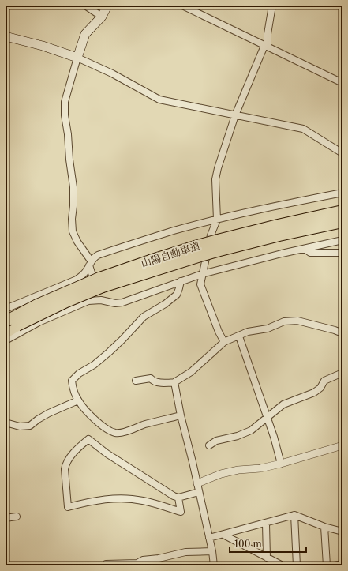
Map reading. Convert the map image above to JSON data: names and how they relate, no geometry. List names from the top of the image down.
{
  "streets": {
    "highway": ["山陽自動車道"]
  },
  "scale_bar": "100 m"
}
